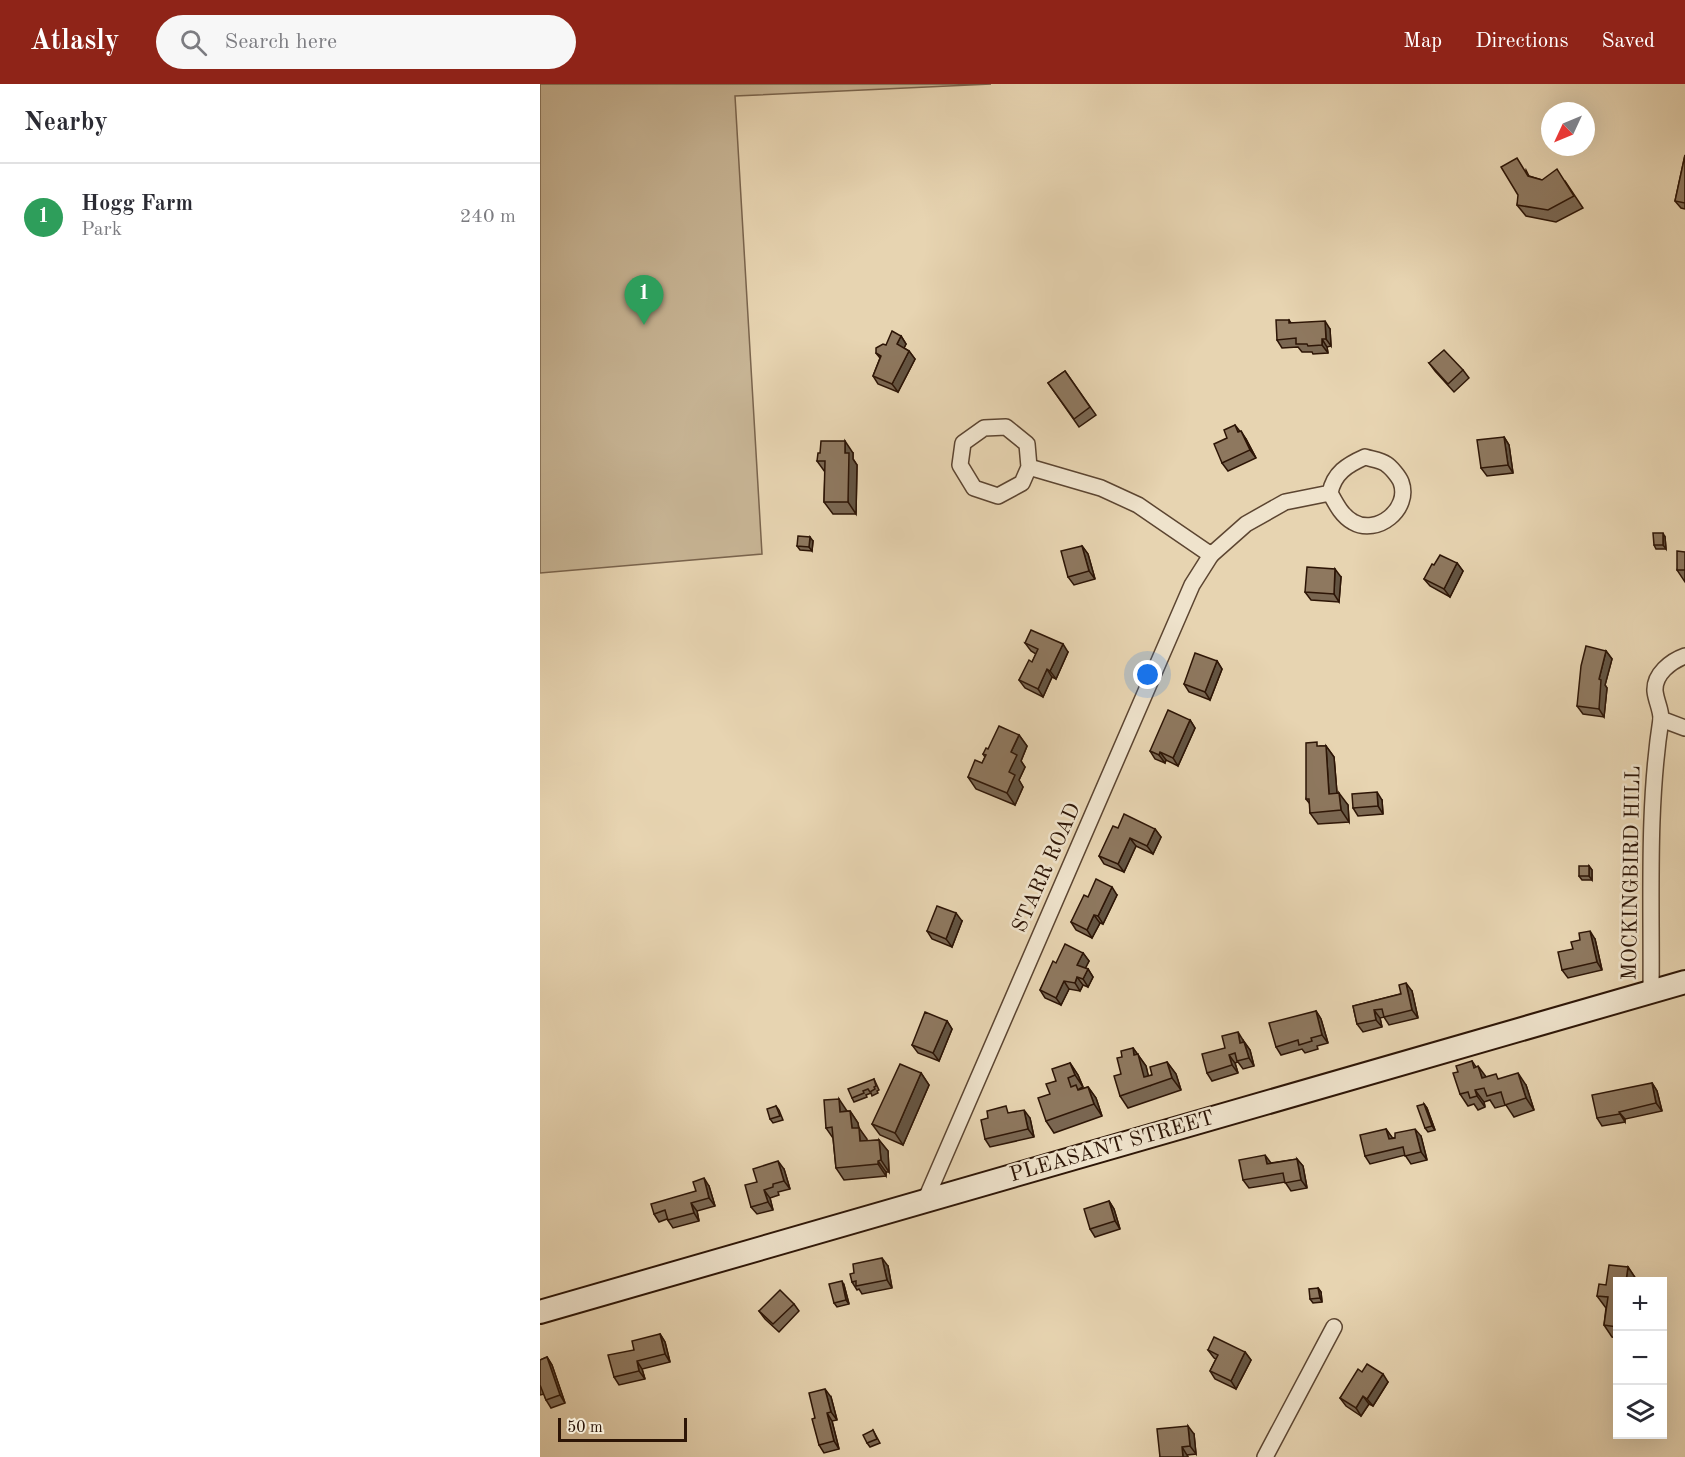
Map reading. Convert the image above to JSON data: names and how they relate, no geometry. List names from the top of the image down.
{
  "streets": {
    "main road": ["PLEASANT STREET"],
    "street": ["STARR ROAD", "MOCKINGBIRD HILL"]
  },
  "crossings": [
    ["STARR ROAD", "PLEASANT STREET"],
    ["MOCKINGBIRD HILL", "PLEASANT STREET"]
  ],
  "scale_bar": "50 m",
  "north": "bottom left",
  "page": {
    "header": "Atlasly",
    "search": "Search here",
    "nav": ["Map", "Directions", "Saved"],
    "heading": "Nearby",
    "list": [
      {
        "mark": "1",
        "name": "Hogg Farm",
        "note": "Park",
        "value": "240 m"
      }
    ],
    "pins": "1",
    "map_buttons": ["+", "−"],
    "scale": "50 m"
  }
}
